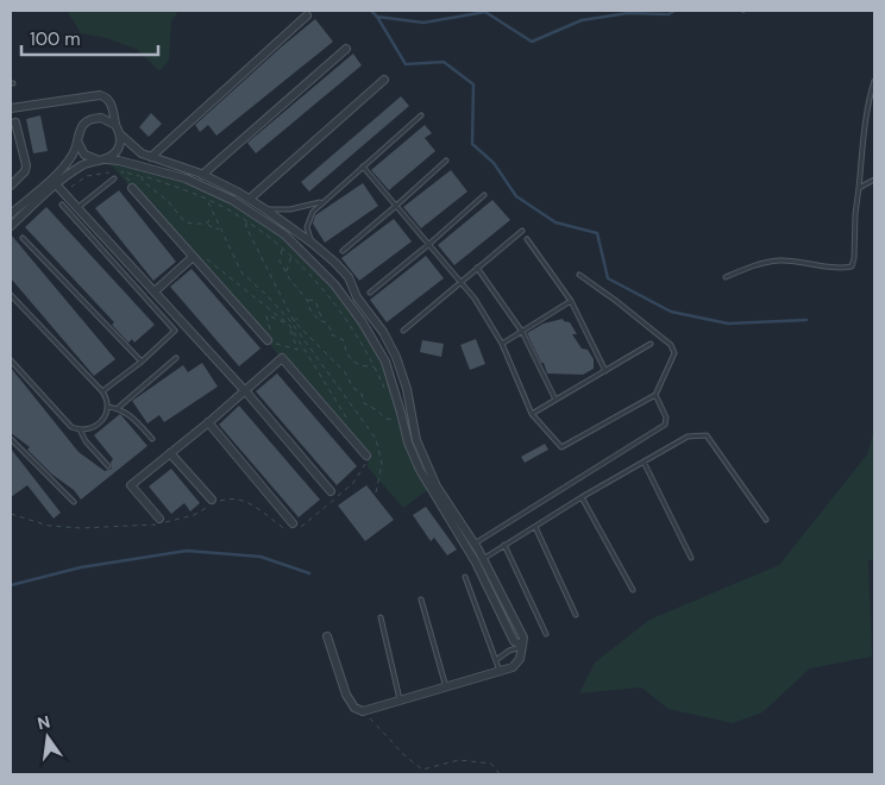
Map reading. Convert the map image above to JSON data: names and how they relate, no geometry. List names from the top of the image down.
{
  "scale_bar": "100 m",
  "north": "top"
}
